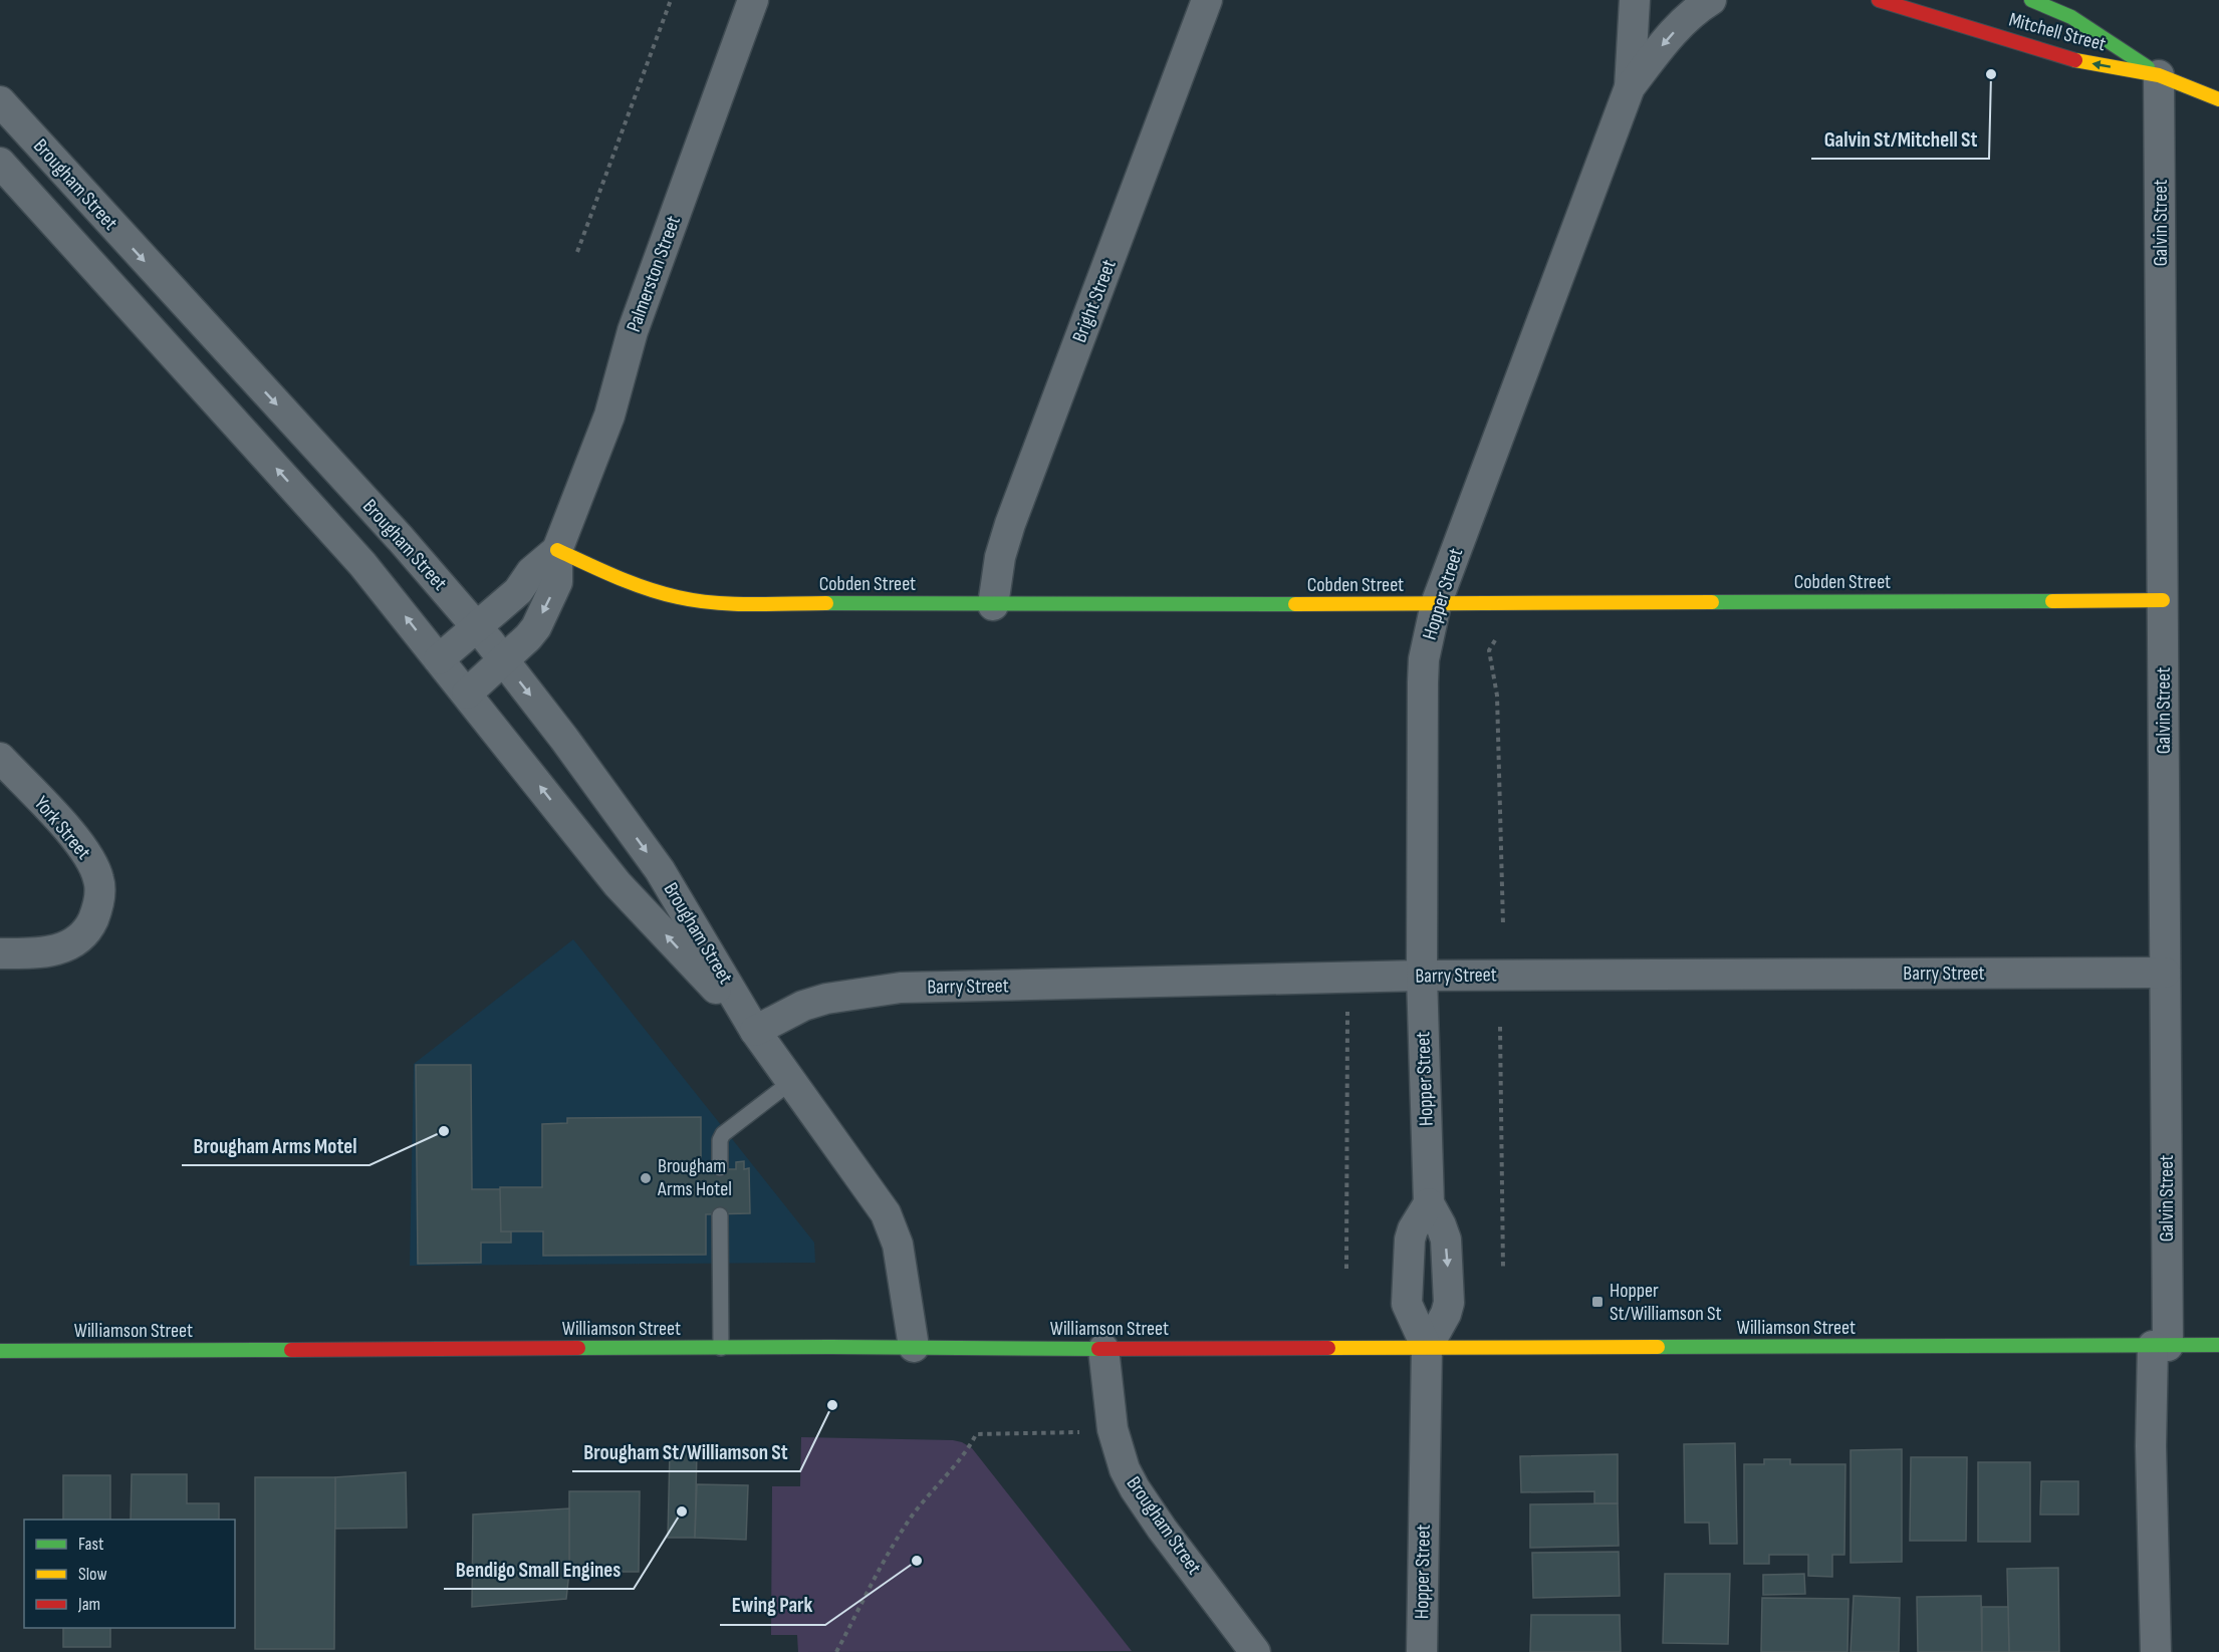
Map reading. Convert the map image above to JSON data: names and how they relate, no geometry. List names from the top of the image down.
{
  "streets": {
    "street": [
      "Mitchell Street",
      "Brougham Street",
      "Galvin Street",
      "Palmerston Street",
      "Bright Street",
      "Cobden Street",
      "Hopper Street",
      "York Street",
      "Barry Street",
      "Williamson Street"
    ]
  },
  "crossings": [
    ["Mitchell Street", "Galvin Street"],
    ["Brougham Street", "Palmerston Street"],
    ["Brougham Street", "Barry Street"],
    ["Brougham Street", "Williamson Street"],
    ["Galvin Street", "Cobden Street"],
    ["Galvin Street", "Barry Street"],
    ["Galvin Street", "Williamson Street"],
    ["Palmerston Street", "Cobden Street"],
    ["Bright Street", "Cobden Street"],
    ["Cobden Street", "Hopper Street"],
    ["Hopper Street", "Barry Street"],
    ["Hopper Street", "Williamson Street"]
  ],
  "places": {
    "other": [
      "Galvin St/Mitchell St",
      "Brougham Arms Motel",
      "Brougham Arms Hotel",
      "Brougham St/Williamson St",
      "Bendigo Small Engines",
      "Ewing Park"
    ],
    "transit": ["Hopper St/Williamson St"]
  },
  "legend": ["Fast", "Slow", "Jam"]
}
